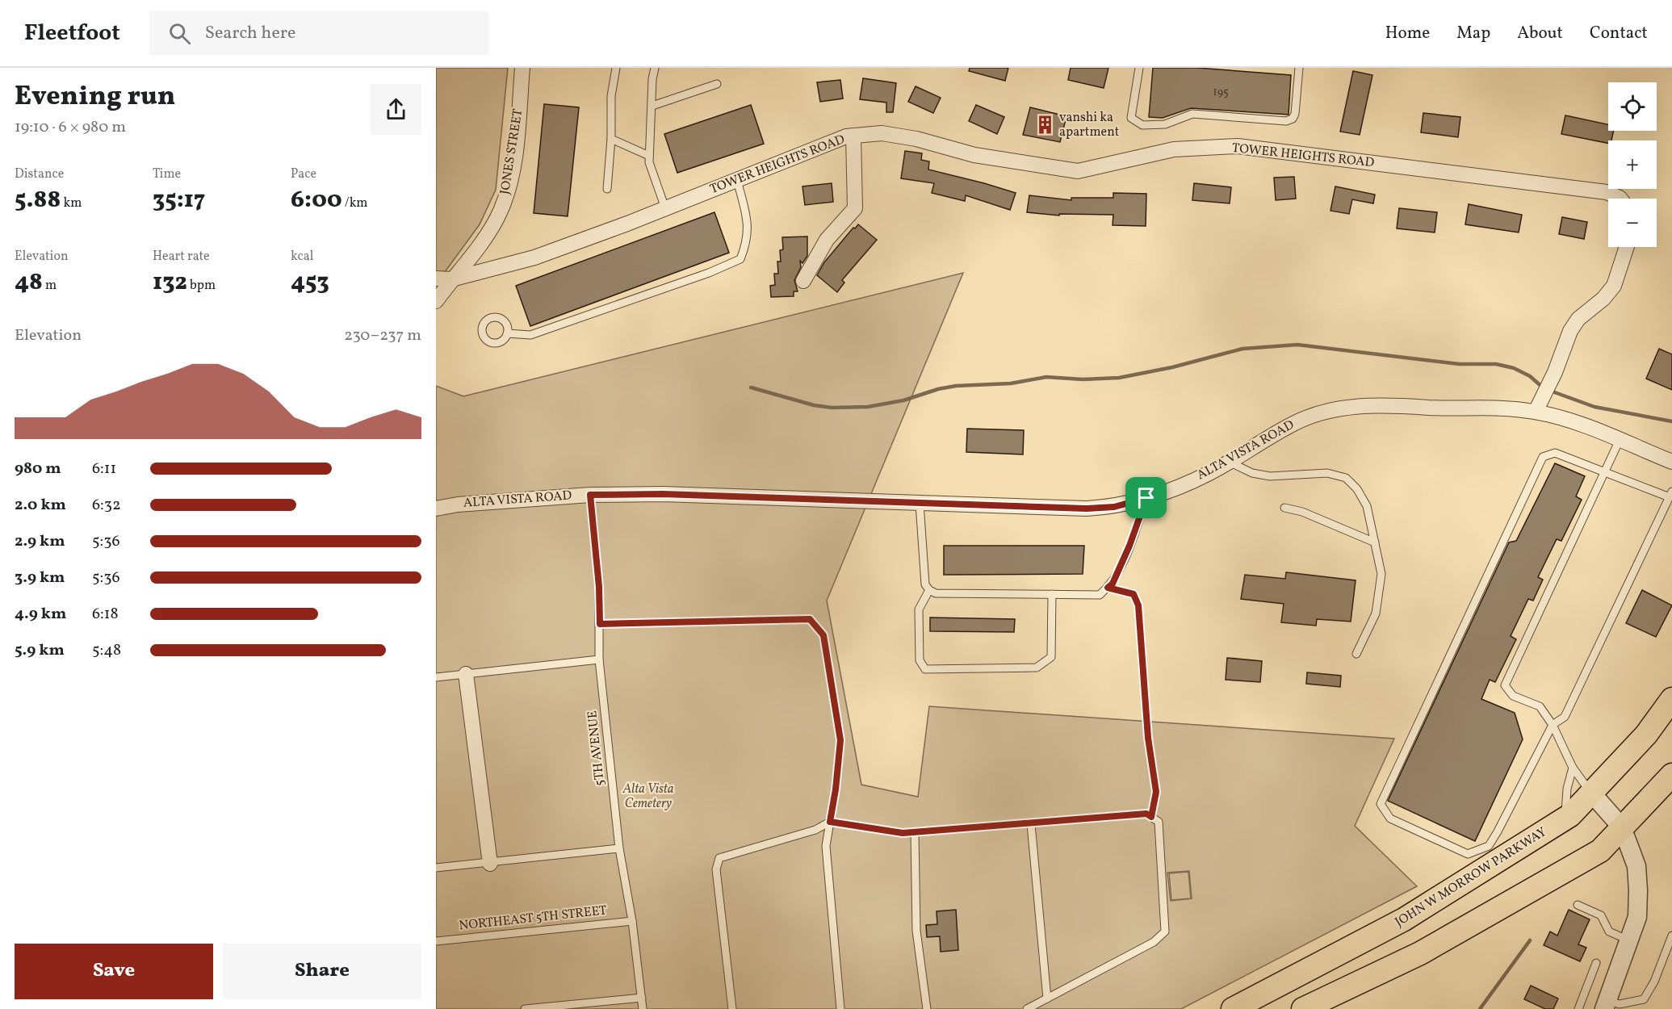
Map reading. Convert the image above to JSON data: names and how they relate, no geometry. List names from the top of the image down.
{
  "streets": {
    "main road": ["JOHN W MORROW PARKWAY"],
    "street": ["JONES STREET", "TOWER HEIGHTS ROAD", "ALTA VISTA ROAD"],
    "lane": ["5TH AVENUE", "NORTHEAST 5TH STREET"]
  },
  "crossings": [
    ["JONES STREET", "TOWER HEIGHTS ROAD"],
    ["ALTA VISTA ROAD", "5TH AVENUE"],
    ["5TH AVENUE", "NORTHEAST 5TH STREET"]
  ],
  "parks": ["Alta Vista Cemetery"],
  "places": {
    "building": ["vanshi ka apartment"]
  },
  "house_numbers": ["195"],
  "page": {
    "header": "Fleetfoot",
    "search": "Search here",
    "nav": [
      "Home",
      "Map",
      "About",
      "Contact"
    ],
    "heading": ["Evening run", "19:10 · 6 × 980 m"],
    "map_buttons": ["+", "−"],
    "stats": [
      ["Distance", "5.88 km"],
      ["Time", "35:17"],
      ["Pace", "6:00 /km"],
      ["Elevation", "48 m"],
      ["Heart rate", "132 bpm"],
      ["kcal", "453"]
    ],
    "chart": ["Elevation", "230–237 m"],
    "list": [
      {
        "name": "980 m",
        "note": "6:11"
      },
      {
        "name": "2.0 km",
        "note": "6:32"
      },
      {
        "name": "2.9 km",
        "note": "5:36"
      },
      {
        "name": "3.9 km",
        "note": "5:36"
      },
      {
        "name": "4.9 km",
        "note": "6:18"
      },
      {
        "name": "5.9 km",
        "note": "5:48"
      }
    ],
    "buttons": ["Save", "Share"]
  }
}
